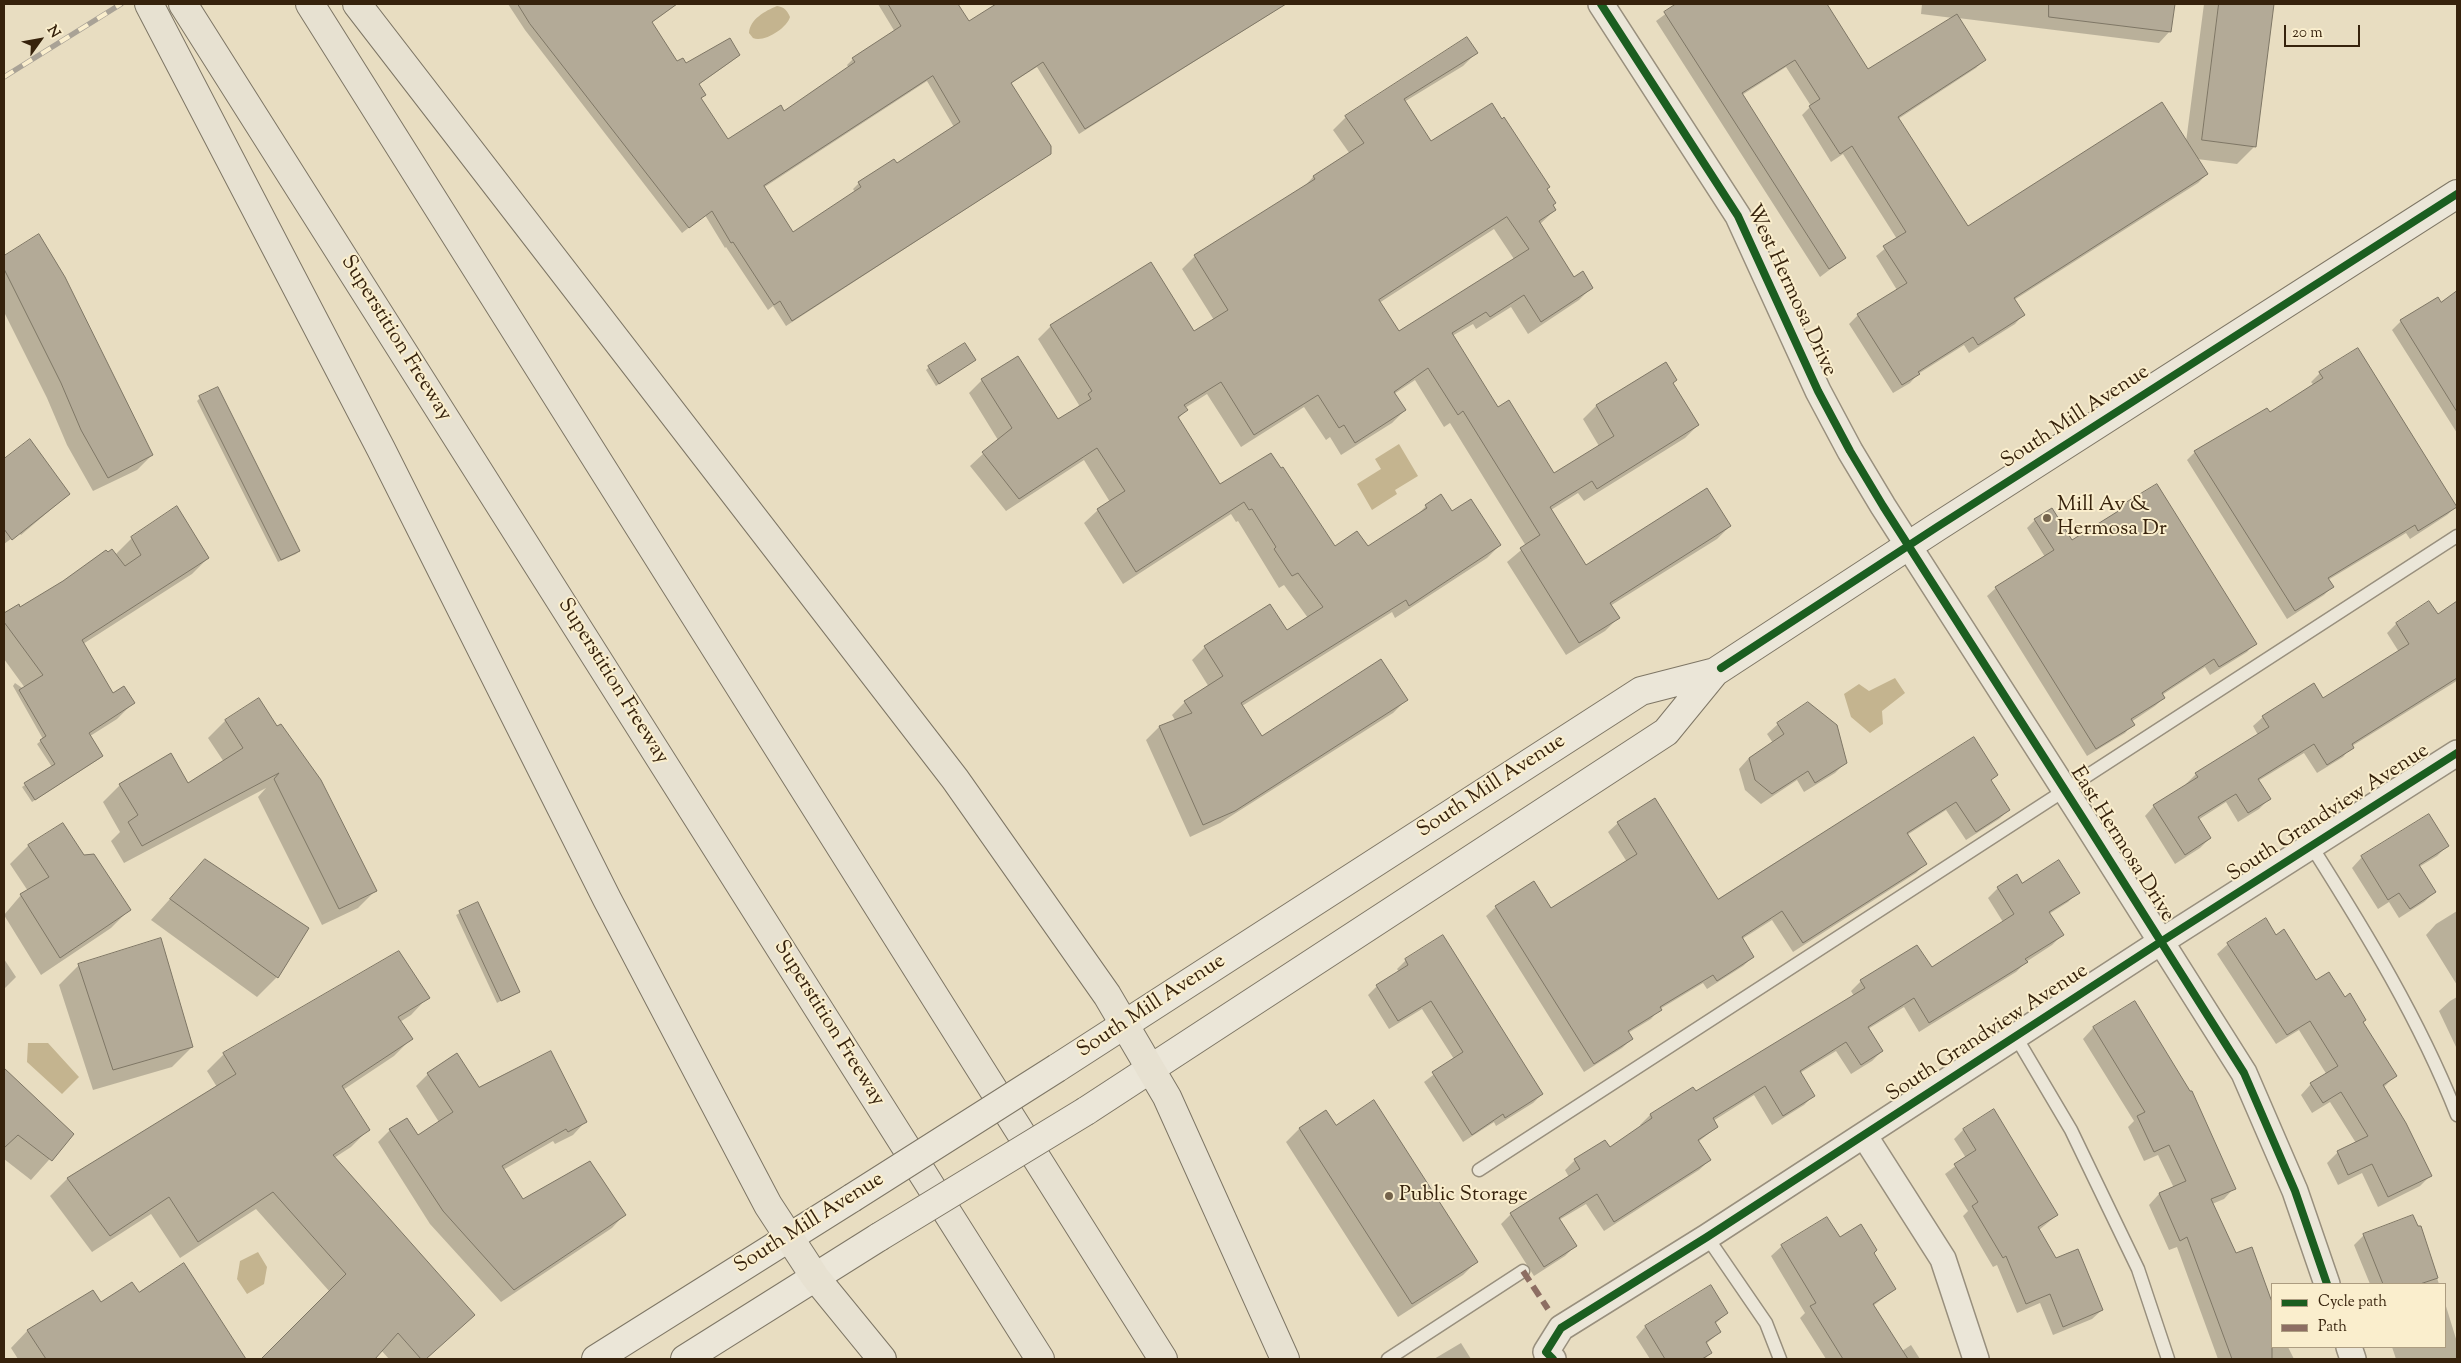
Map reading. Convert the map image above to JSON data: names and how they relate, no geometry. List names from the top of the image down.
{
  "streets": {
    "highway": ["Superstition Freeway"],
    "main road": ["South Mill Avenue"],
    "street": ["West Hermosa Drive", "South Grandview Avenue", "East Hermosa Drive"]
  },
  "crossings": [
    ["West Hermosa Drive", "South Mill Avenue"],
    ["West Hermosa Drive", "East Hermosa Drive"],
    ["South Mill Avenue", "East Hermosa Drive"],
    ["South Grandview Avenue", "East Hermosa Drive"]
  ],
  "places": ["Mill Av & Hermosa Dr", "Public Storage"],
  "legend": ["Cycle path", "Path"],
  "scale_bar": "20 m",
  "north": "top right"
}
